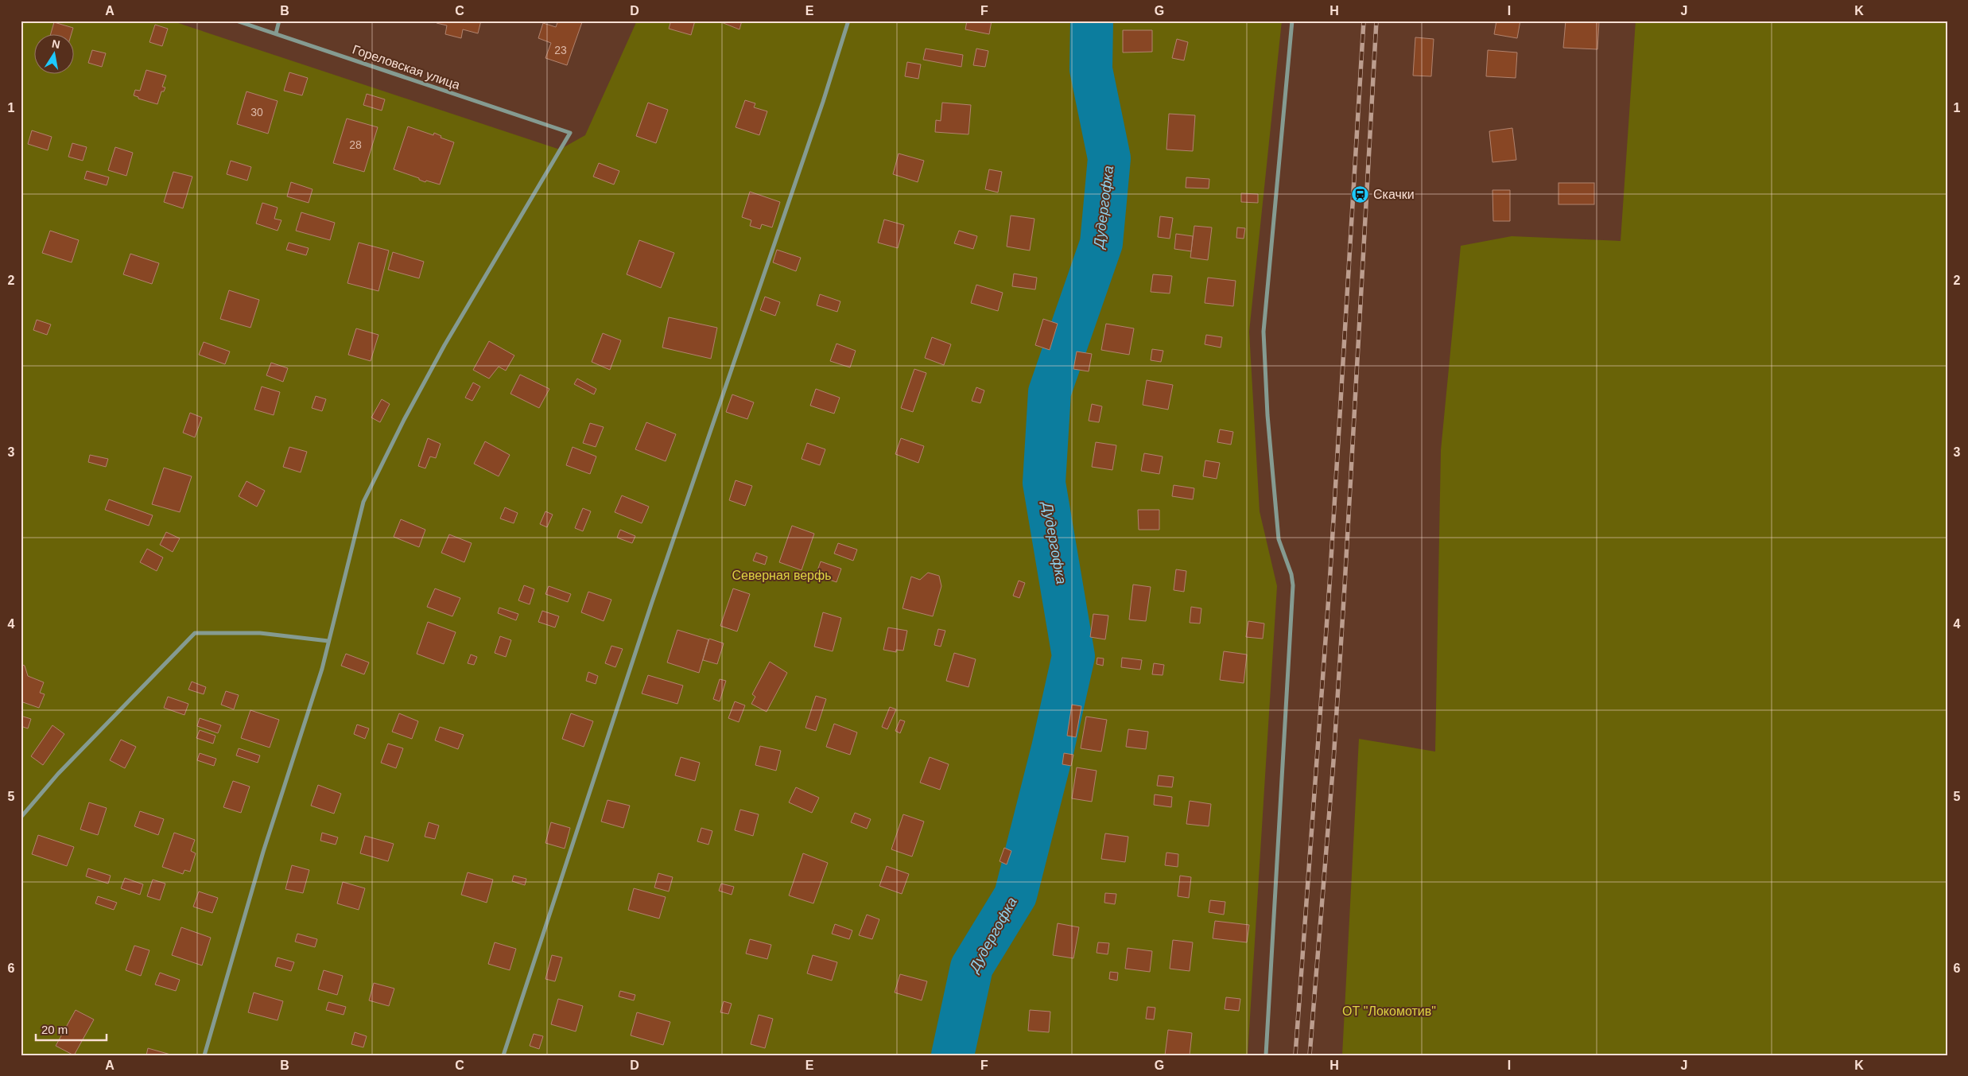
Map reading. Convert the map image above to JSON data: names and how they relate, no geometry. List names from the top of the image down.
{
  "streets": {
    "street": ["Гореловская улица"]
  },
  "water": ["Дудергофка"],
  "parks": ["Северная верфь", "ОТ \"Локомотив\""],
  "places": {
    "station": ["Скачки"]
  },
  "house_numbers": ["23", "30", "28"],
  "scale_bar": "20 m",
  "north": "top",
  "grid": {
    "columns": [
      "A",
      "B",
      "C",
      "D",
      "E",
      "F",
      "G",
      "H",
      "I",
      "J",
      "K"
    ],
    "rows": [
      "1",
      "2",
      "3",
      "4",
      "5",
      "6"
    ]
  }
}
